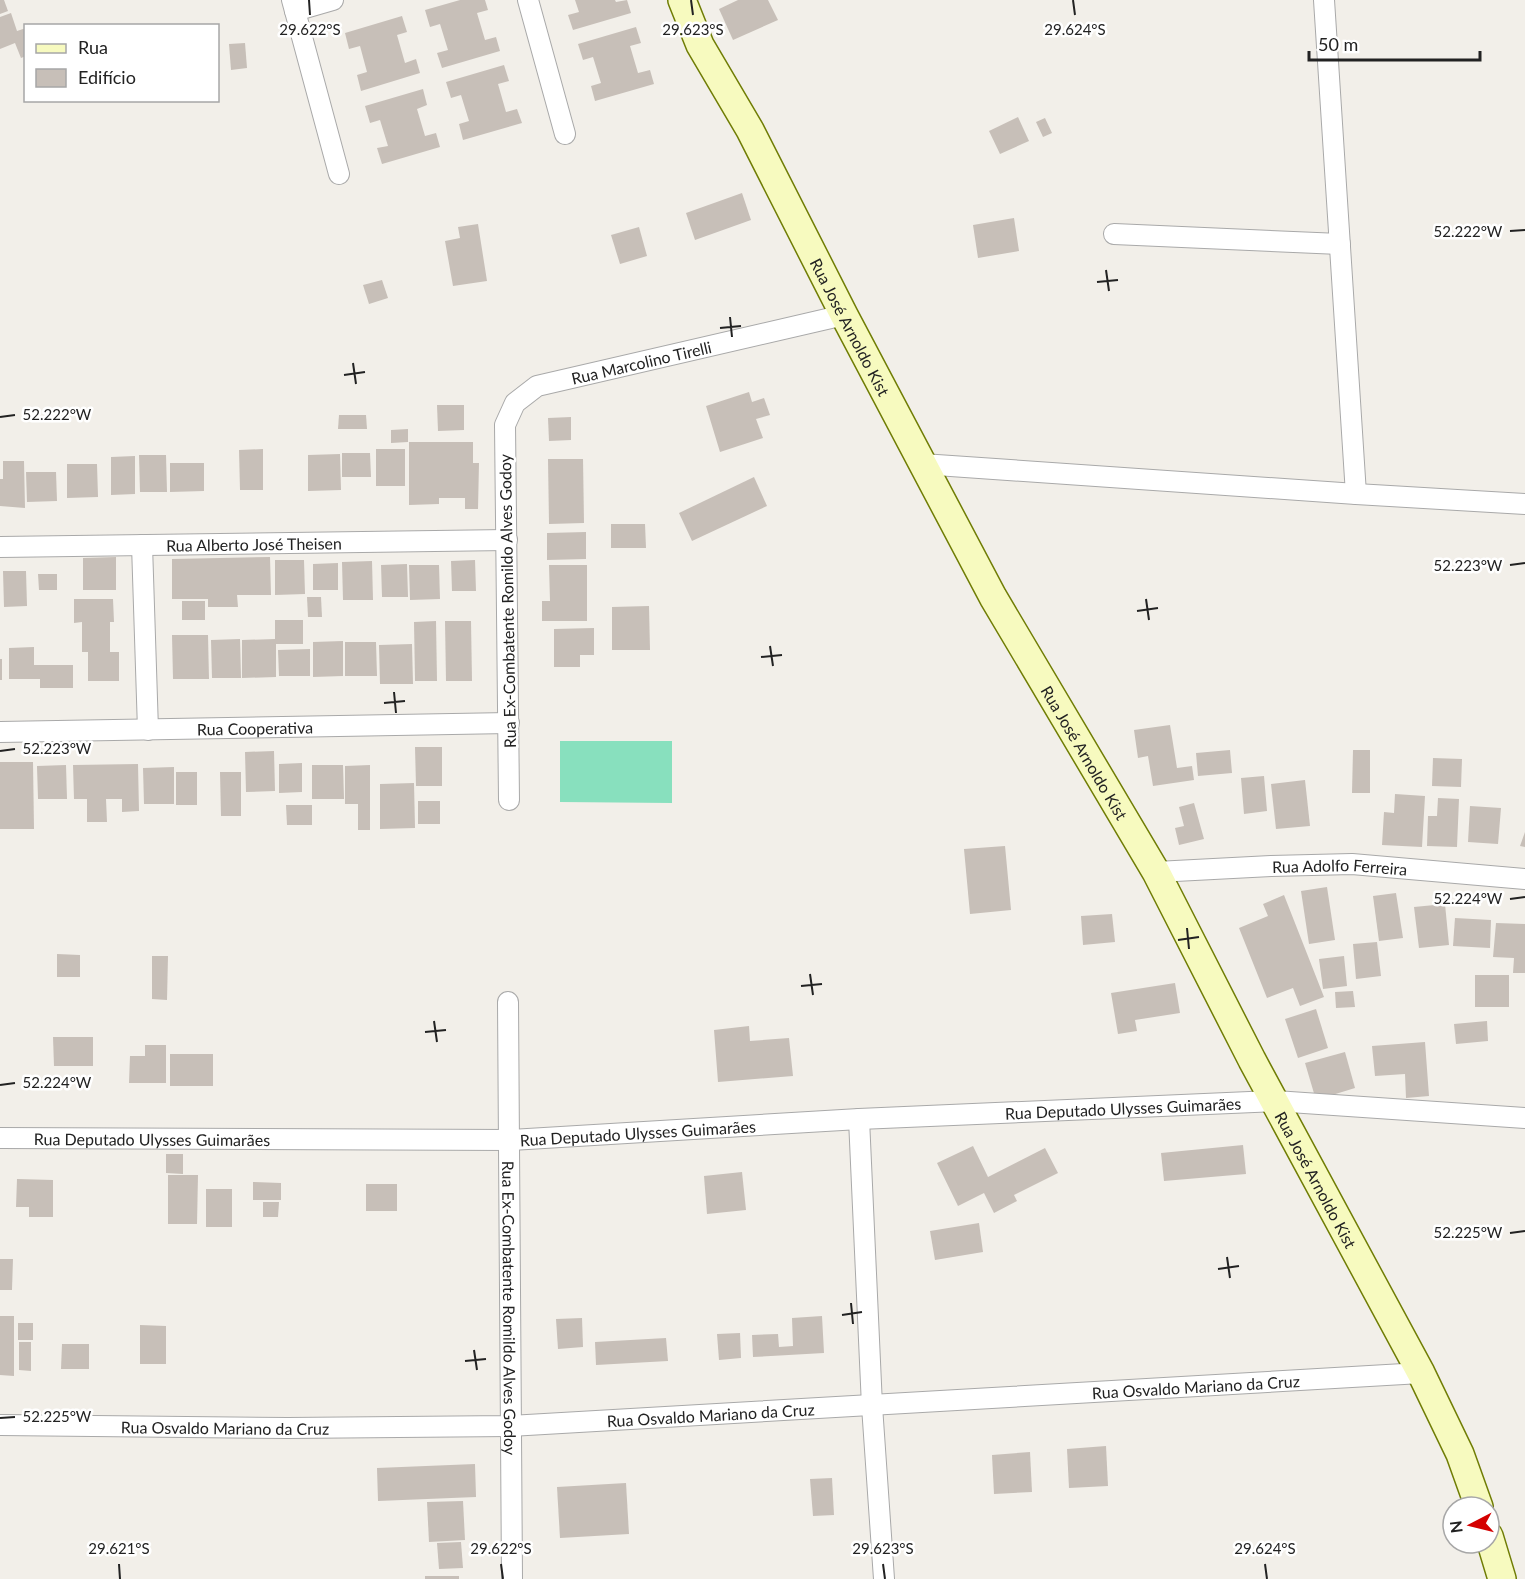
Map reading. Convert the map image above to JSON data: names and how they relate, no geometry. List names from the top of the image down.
{
  "streets": {
    "street": [
      "Rua José Arnoldo Kist",
      "Rua Marcolino Tirelli",
      "Rua Alberto José Theisen",
      "Rua Ex-Combatente Romildo Alves Godoy",
      "Rua Cooperativa",
      "Rua Adolfo Ferreira",
      "Rua Deputado Ulysses Guimarães",
      "Rua Osvaldo Mariano da Cruz"
    ]
  },
  "crossings": [
    ["Rua José Arnoldo Kist", "Rua Marcolino Tirelli"],
    ["Rua José Arnoldo Kist", "Rua Adolfo Ferreira"],
    ["Rua José Arnoldo Kist", "Rua Deputado Ulysses Guimarães"],
    ["Rua José Arnoldo Kist", "Rua Osvaldo Mariano da Cruz"],
    ["Rua Marcolino Tirelli", "Rua Ex-Combatente Romildo Alves Godoy"],
    ["Rua Alberto José Theisen", "Rua Ex-Combatente Romildo Alves Godoy"],
    ["Rua Ex-Combatente Romildo Alves Godoy", "Rua Cooperativa"],
    ["Rua Ex-Combatente Romildo Alves Godoy", "Rua Deputado Ulysses Guimarães"],
    ["Rua Ex-Combatente Romildo Alves Godoy", "Rua Osvaldo Mariano da Cruz"]
  ],
  "legend": ["Rua", "Edifício"],
  "scale_bar": "50 m",
  "north": "left",
  "coordinates": [
    "29.622°S",
    "29.623°S",
    "29.624°S",
    "52.222°W",
    "52.223°W",
    "52.224°W",
    "52.225°W",
    "29.621°S"
  ]
}
